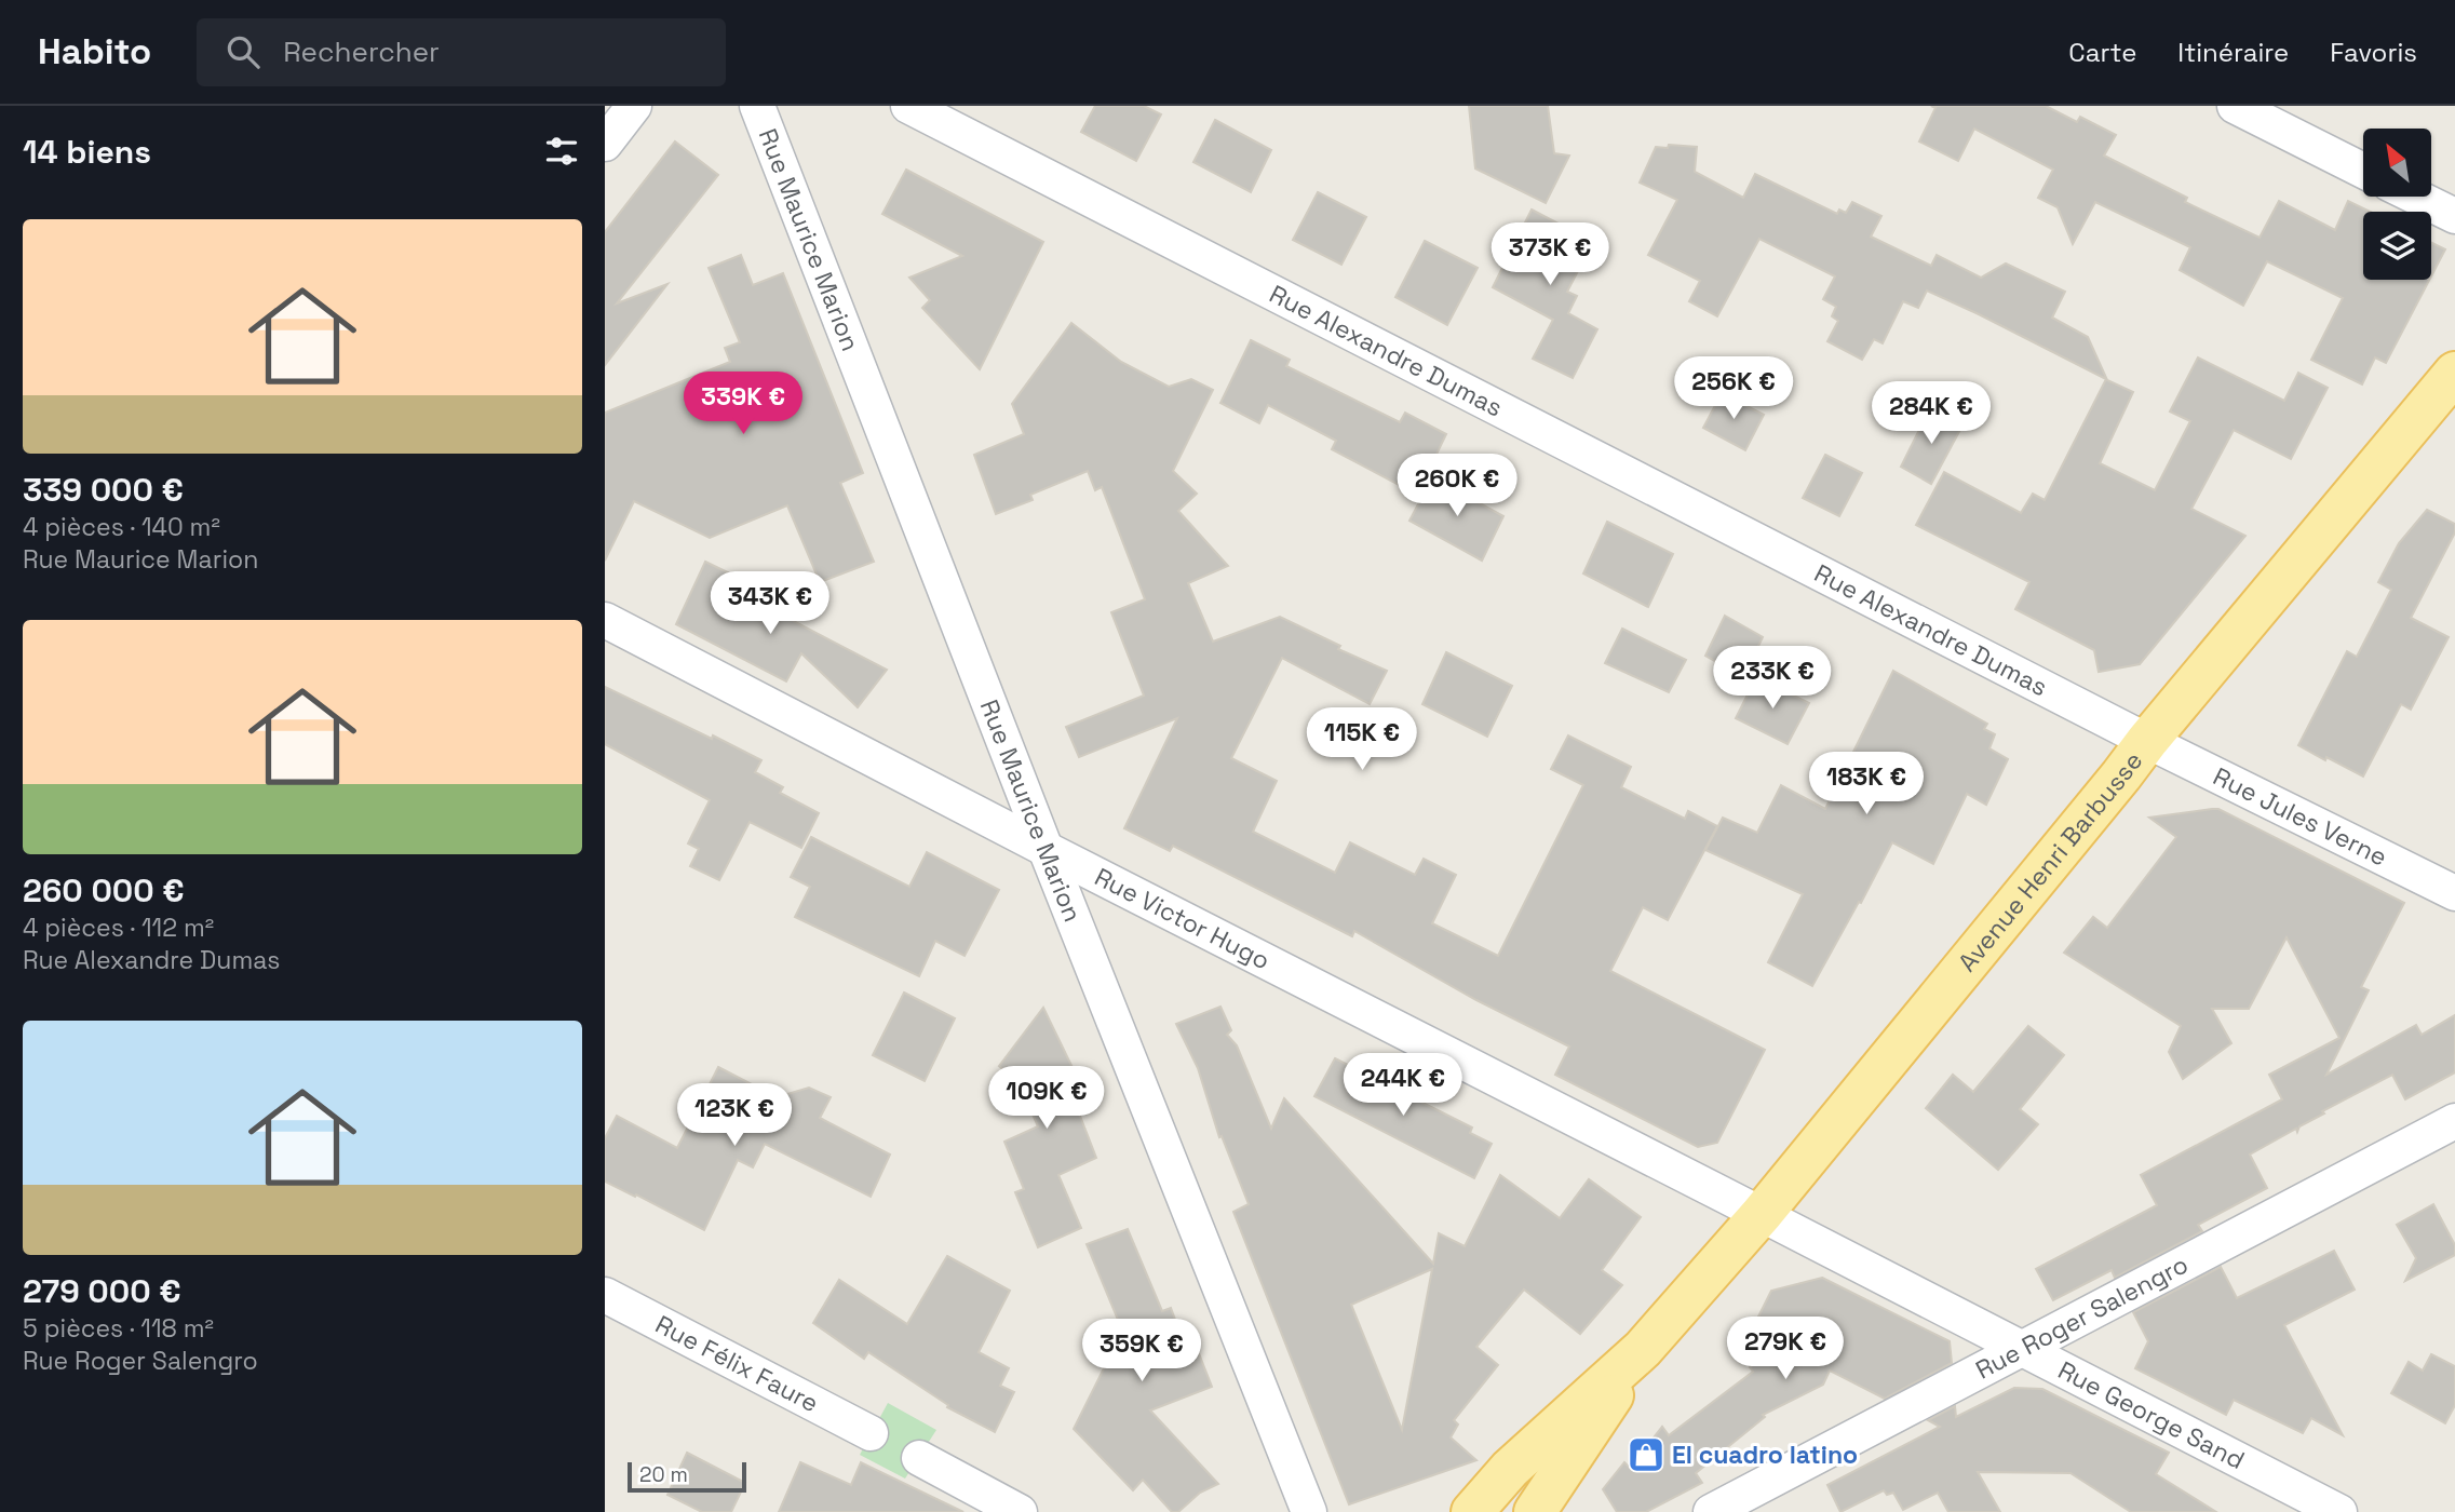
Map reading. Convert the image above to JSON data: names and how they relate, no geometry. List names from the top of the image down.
{
  "streets": {
    "main road": ["Avenue Henri Barbusse"],
    "street": [
      "Rue Maurice Marion",
      "Rue Alexandre Dumas",
      "Rue Jules Verne",
      "Rue Victor Hugo",
      "Rue Roger Salengro",
      "Rue Félix Faure",
      "Rue George Sand"
    ]
  },
  "crossings": [
    ["Rue Maurice Marion", "Rue Victor Hugo"],
    ["Rue Alexandre Dumas", "Rue Jules Verne"],
    ["Rue Alexandre Dumas", "Avenue Henri Barbusse"],
    ["Rue Jules Verne", "Avenue Henri Barbusse"],
    ["Avenue Henri Barbusse", "Rue Victor Hugo"],
    ["Avenue Henri Barbusse", "Rue George Sand"],
    ["Rue Victor Hugo", "Rue George Sand"],
    ["Rue Roger Salengro", "Rue George Sand"]
  ],
  "places": {
    "shop": ["El cuadro latino"]
  },
  "scale_bar": "20 m",
  "north": "top left",
  "page": {
    "header": "Habito",
    "search": "Rechercher",
    "nav": ["Carte", "Itinéraire", "Favoris"],
    "heading": "14 biens",
    "list": [
      {
        "name": "339 000 €",
        "note": "4 pièces · 140 m² · Rue Maurice Marion"
      },
      {
        "name": "260 000 €",
        "note": "4 pièces · 112 m² · Rue Alexandre Dumas"
      },
      {
        "name": "279 000 €",
        "note": "5 pièces · 118 m² · Rue Roger Salengro"
      }
    ],
    "price": [
      "373K €",
      "256K €",
      "339K €",
      "284K €",
      "260K €",
      "343K €",
      "233K €",
      "115K €",
      "183K €",
      "244K €",
      "109K €",
      "123K €",
      "279K €",
      "359K €"
    ],
    "scale": "20 m"
  }
}
